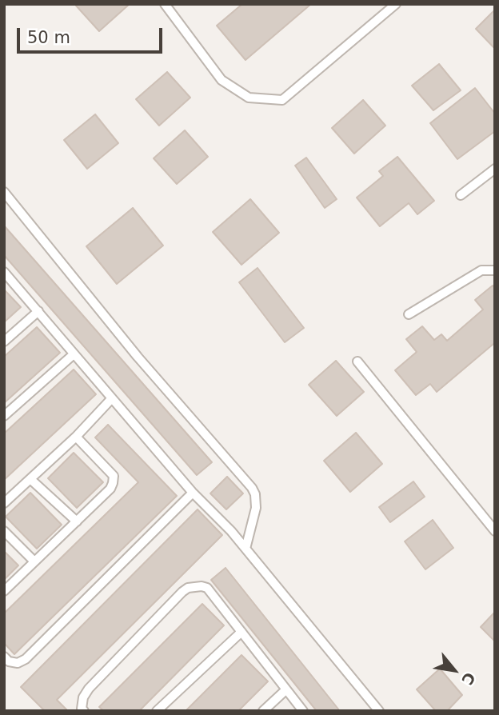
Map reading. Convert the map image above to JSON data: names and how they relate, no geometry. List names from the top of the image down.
{
  "scale_bar": "50 m",
  "north": "bottom right"
}
